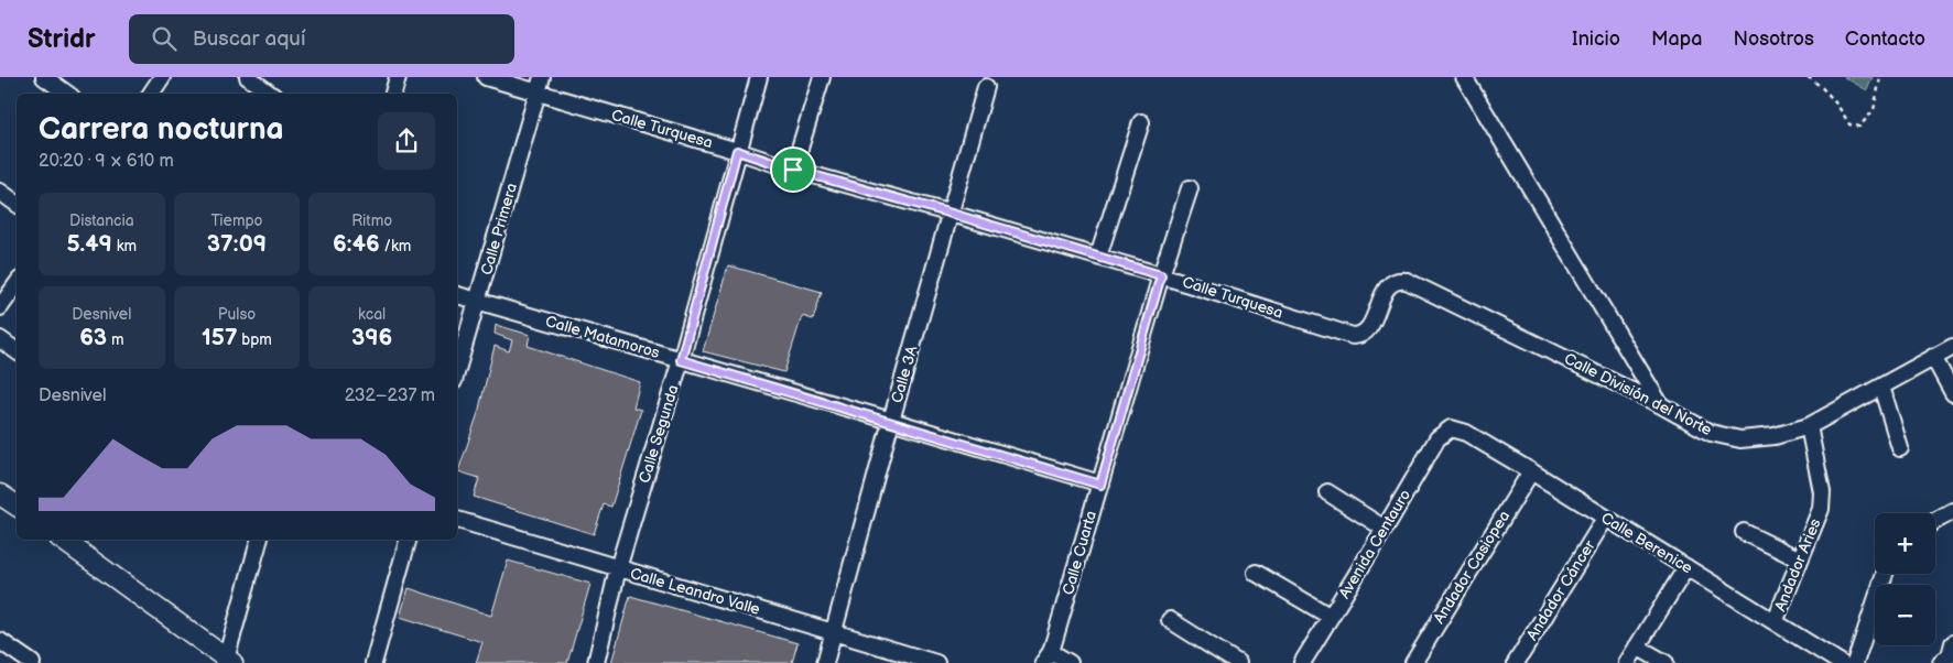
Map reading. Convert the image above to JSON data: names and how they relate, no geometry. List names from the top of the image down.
{
  "streets": {
    "street": [
      "Calle Turquesa",
      "Calle Primera",
      "Calle Matamoros",
      "Calle 3A",
      "Calle División del Norte",
      "Calle Segunda",
      "Calle Berenice",
      "Avenida Centauro",
      "Calle Cuarta",
      "Andador Aries",
      "Andador Casiopea",
      "Andador Cáncer",
      "Calle Leandro Valle"
    ]
  },
  "crossings": [
    ["Calle Turquesa", "Calle Primera"],
    ["Calle Turquesa", "Calle 3A"],
    ["Calle Turquesa", "Calle División del Norte"],
    ["Calle Turquesa", "Calle Segunda"],
    ["Calle Turquesa", "Calle Cuarta"],
    ["Calle Primera", "Calle Matamoros"],
    ["Calle Matamoros", "Calle 3A"],
    ["Calle Matamoros", "Calle Segunda"],
    ["Calle Matamoros", "Calle Cuarta"],
    ["Calle 3A", "Calle Leandro Valle"],
    ["Calle División del Norte", "Andador Aries"],
    ["Calle Segunda", "Calle Leandro Valle"],
    ["Calle Berenice", "Avenida Centauro"],
    ["Calle Berenice", "Andador Aries"],
    ["Calle Berenice", "Andador Casiopea"],
    ["Calle Berenice", "Andador Cáncer"]
  ],
  "page": {
    "header": "Stridr",
    "search": "Buscar aquí",
    "nav": [
      "Inicio",
      "Mapa",
      "Nosotros",
      "Contacto"
    ],
    "heading": ["Carrera nocturna", "20:20 · 9 × 610 m"],
    "stats": [
      ["Distancia", "5.49 km"],
      ["Tiempo", "37:09"],
      ["Ritmo", "6:46 /km"],
      ["Desnivel", "63 m"],
      ["Pulso", "157 bpm"],
      ["kcal", "396"]
    ],
    "chart": ["Desnivel", "232–237 m"],
    "map_buttons": ["+", "−"]
  }
}
